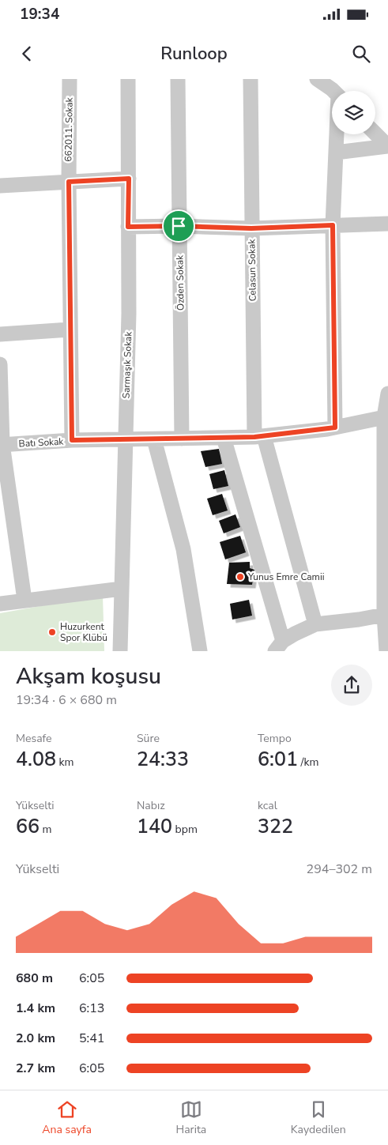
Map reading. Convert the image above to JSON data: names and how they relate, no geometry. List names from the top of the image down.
{
  "streets": {
    "street": [
      "662011. Sokak",
      "Celasun Sokak",
      "Özden Sokak",
      "Sarmaşık Sokak",
      "Batı Sokak"
    ]
  },
  "crossings": [
    ["662011. Sokak", "Batı Sokak"],
    ["Celasun Sokak", "Batı Sokak"],
    ["Özden Sokak", "Batı Sokak"],
    ["Sarmaşık Sokak", "Batı Sokak"]
  ],
  "places": ["Yunus Emre Camii", "Huzurkent Spor Klübü"],
  "page": {
    "status": "19:34",
    "header": "Runloop",
    "heading": ["Akşam koşusu", "19:34 · 6 × 680 m"],
    "stats": [
      ["Mesafe", "4.08 km"],
      ["Süre", "24:33"],
      ["Tempo", "6:01 /km"],
      ["Yükselti", "66 m"],
      ["Nabız", "140 bpm"],
      ["kcal", "322"]
    ],
    "chart": ["Yükselti", "294–302 m"],
    "list": [
      {
        "name": "680 m",
        "note": "6:05"
      },
      {
        "name": "1.4 km",
        "note": "6:13"
      },
      {
        "name": "2.0 km",
        "note": "5:41"
      },
      {
        "name": "2.7 km",
        "note": "6:05"
      }
    ],
    "tabs": ["Ana sayfa", "Harita", "Kaydedilen"]
  }
}
